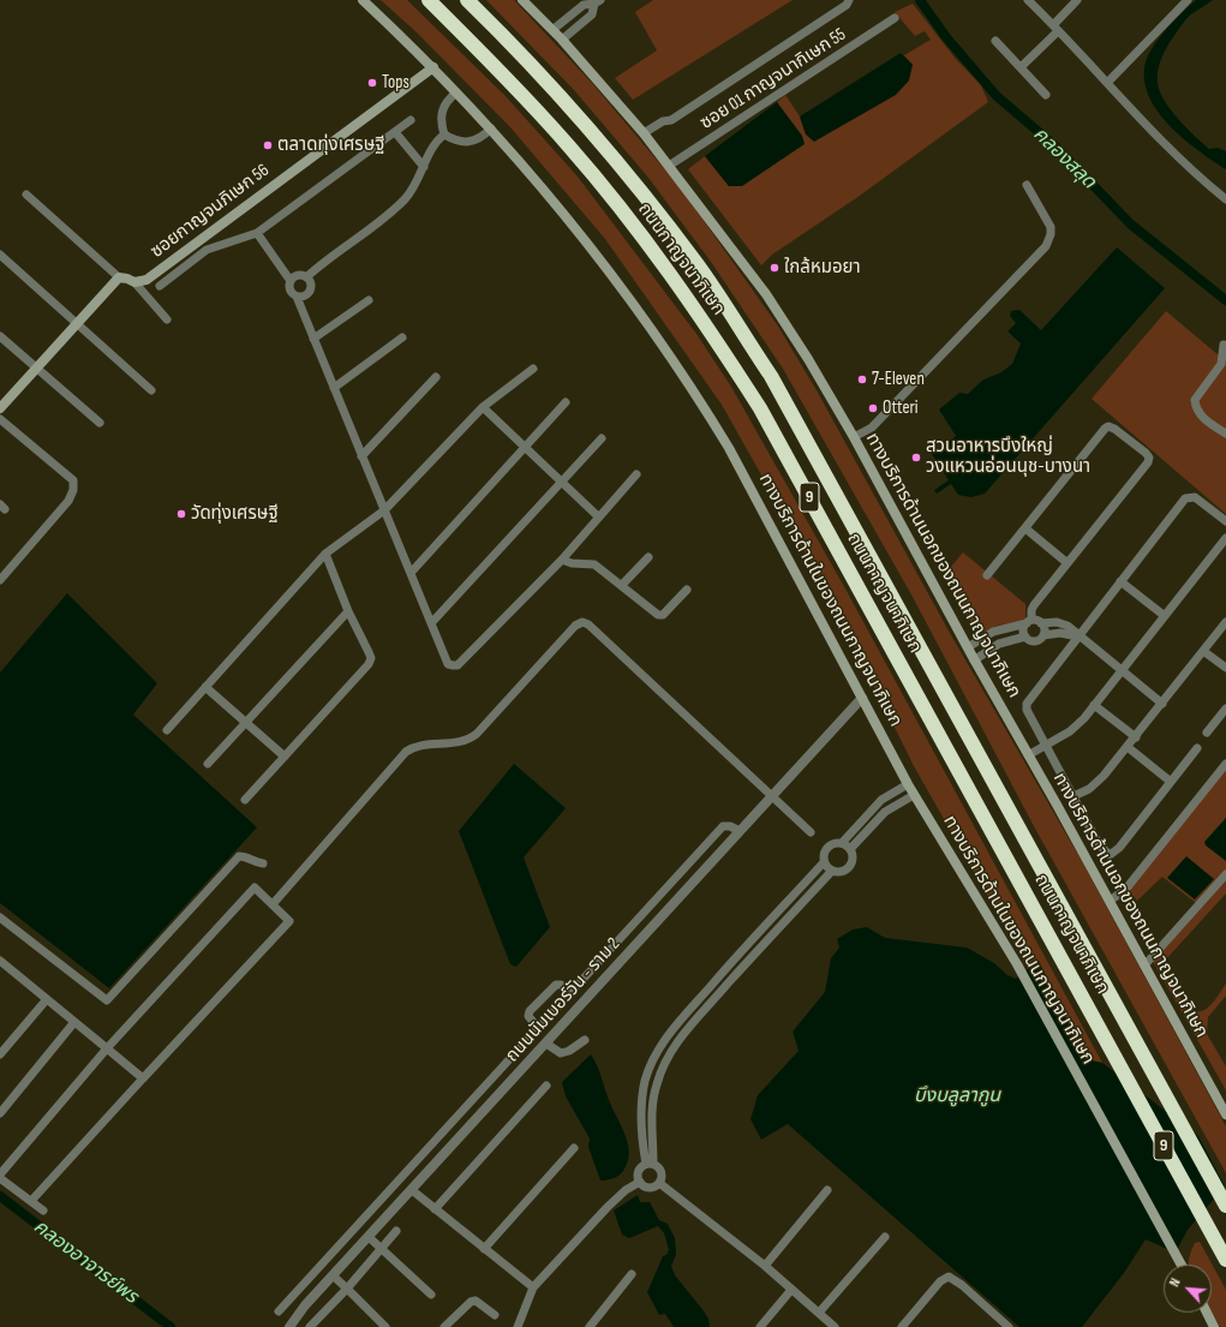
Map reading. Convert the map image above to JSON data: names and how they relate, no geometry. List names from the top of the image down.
{
  "streets": {
    "highway": ["ถนนกาญจนาภิเษก", "9"],
    "main road": ["ซอยกาญจนภิเษก 56", "ทางบริการด้านนอกของถนนกาญจนาภิเษก", "ทางบริการด้านในของถนนกาญจนาภิเษก"],
    "street": ["ซอย 01 กาญจนากิเษก 55", "ถนนนัมเบอร์วัน - ราม 2"]
  },
  "crossings": [
    ["ซอย 01 กาญจนากิเษก 55", "ทางบริการด้านนอกของถนนกาญจนาภิเษก"],
    ["ซอยกาญจนภิเษก 56", "ทางบริการด้านในของถนนกาญจนาภิเษก"],
    ["ทางบริการด้านในของถนนกาญจนาภิเษก", "ถนนนัมเบอร์วัน - ราม 2"]
  ],
  "water": ["คลองสลุด", "บึงบลูลากูน", "คลองอาจารย์พร"],
  "places": [
    "Tops",
    "ตลาดทุ่งเศรษฐี",
    "ใกล้หมอยา",
    "7-Eleven",
    "Otteri",
    "สวนอาหารบึงใหญ่ วงแหวนอ่อนนุช-บางนา",
    "วัดทุ่งเศรษฐี"
  ],
  "north": "top left"
}
